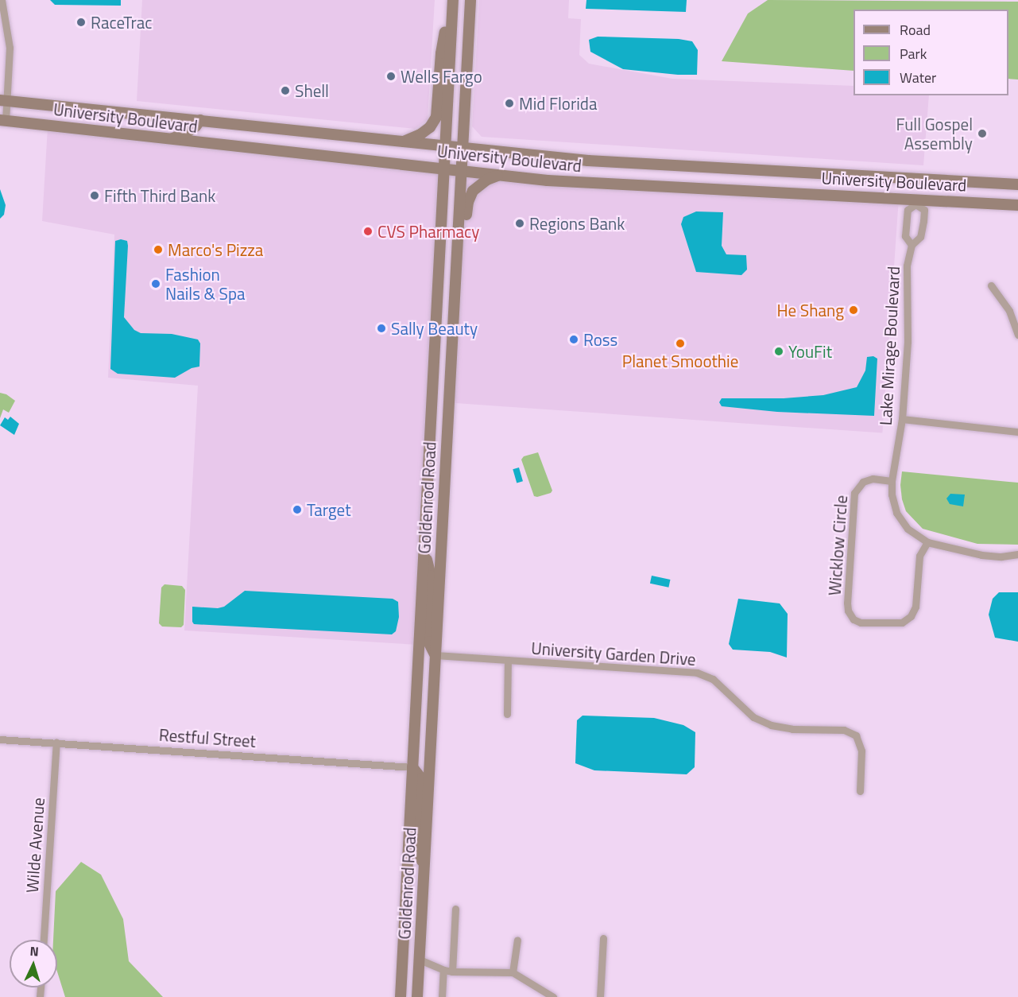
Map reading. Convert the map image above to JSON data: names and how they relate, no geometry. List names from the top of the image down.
{
  "streets": {
    "main road": ["University Boulevard", "Goldenrod Road"],
    "street": [
      "Lake Mirage Boulevard",
      "Wicklow Circle",
      "University Garden Drive",
      "Restful Street",
      "Wilde Avenue"
    ]
  },
  "crossings": [
    ["University Boulevard", "Lake Mirage Boulevard"],
    ["University Boulevard", "Goldenrod Road"],
    ["Lake Mirage Boulevard", "Wicklow Circle"],
    ["Goldenrod Road", "University Garden Drive"],
    ["Goldenrod Road", "Restful Street"],
    ["Restful Street", "Wilde Avenue"]
  ],
  "places": [
    "RaceTrac",
    "Wells Fargo",
    "Shell",
    "Mid Florida",
    "Full Gospel Assembly",
    "Fifth Third Bank",
    "Regions Bank",
    "CVS Pharmacy",
    "Marco's Pizza",
    "Fashion Nails & Spa",
    "He Shang",
    "Sally Beauty",
    "Ross",
    "Planet Smoothie",
    "YouFit",
    "Target"
  ],
  "legend": ["Road", "Park", "Water"],
  "north": "top"
}
